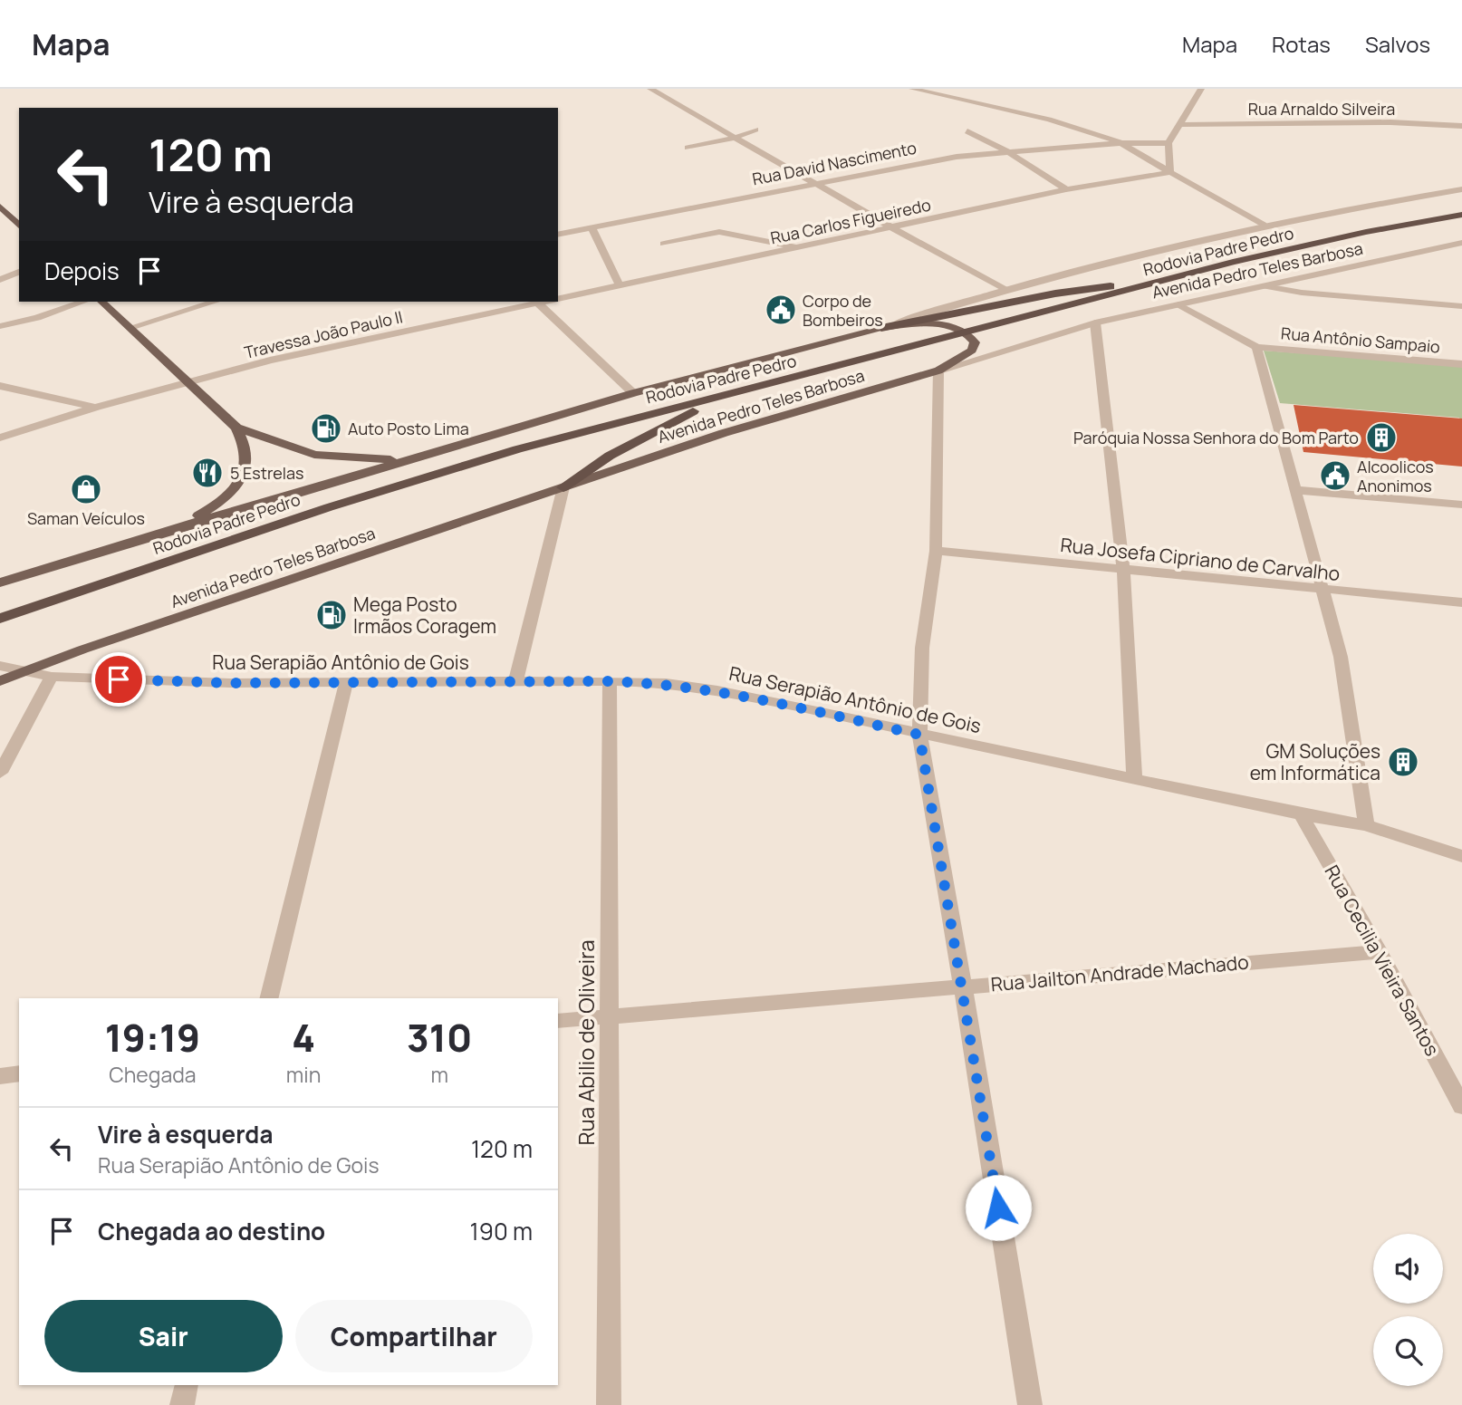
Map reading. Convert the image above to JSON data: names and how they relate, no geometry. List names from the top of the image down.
{
  "streets": {
    "highway": ["Rodovia Padre Pedro"],
    "main road": ["Avenida Pedro Teles Barbosa"],
    "street": [
      "Rua Arnaldo Silveira",
      "Rua David Nascimento",
      "Rua Carlos Figueiredo",
      "Travessa João Paulo II",
      "Rua Antônio Sampaio",
      "Rua Josefa Cipriano de Carvalho",
      "Rua Serapião Antônio de Gois",
      "Rua Cecilia Vieira Santos",
      "Rua Jailton Andrade Machado",
      "Rua Abilio de Oliveira"
    ]
  },
  "crossings": [
    ["Avenida Pedro Teles Barbosa", "Rua Serapião Antônio de Gois"],
    ["Rua Serapião Antônio de Gois", "Rua Cecilia Vieira Santos"],
    ["Rua Serapião Antônio de Gois", "Rua Abilio de Oliveira"],
    ["Rua Cecilia Vieira Santos", "Rua Jailton Andrade Machado"],
    ["Rua Jailton Andrade Machado", "Rua Abilio de Oliveira"]
  ],
  "places": {
    "public building": ["Corpo de Bombeiros", "Alcoolicos Anonimos"],
    "fuel station": ["Auto Posto Lima", "Mega Posto Irmãos Coragem"],
    "building": ["Paróquia Nossa Senhora do Bom Parto", "GM Soluções em Informática"],
    "restaurant": ["5 Estrelas"],
    "shop": ["Saman Veículos"]
  },
  "page": {
    "header": "Mapa",
    "nav": ["Mapa", "Rotas", "Salvos"],
    "turn": ["120 m", "Vire à esquerda"],
    "then": "Depois",
    "eta": [
      "19:19",
      "Chegada",
      "4",
      "min",
      "310",
      "m"
    ],
    "list": [
      {
        "name": "Vire à esquerda",
        "note": "Rua Serapião Antônio de Gois",
        "value": "120 m"
      },
      {
        "name": "Chegada ao destino",
        "value": "190 m"
      }
    ],
    "buttons": ["Sair", "Compartilhar"]
  }
}
